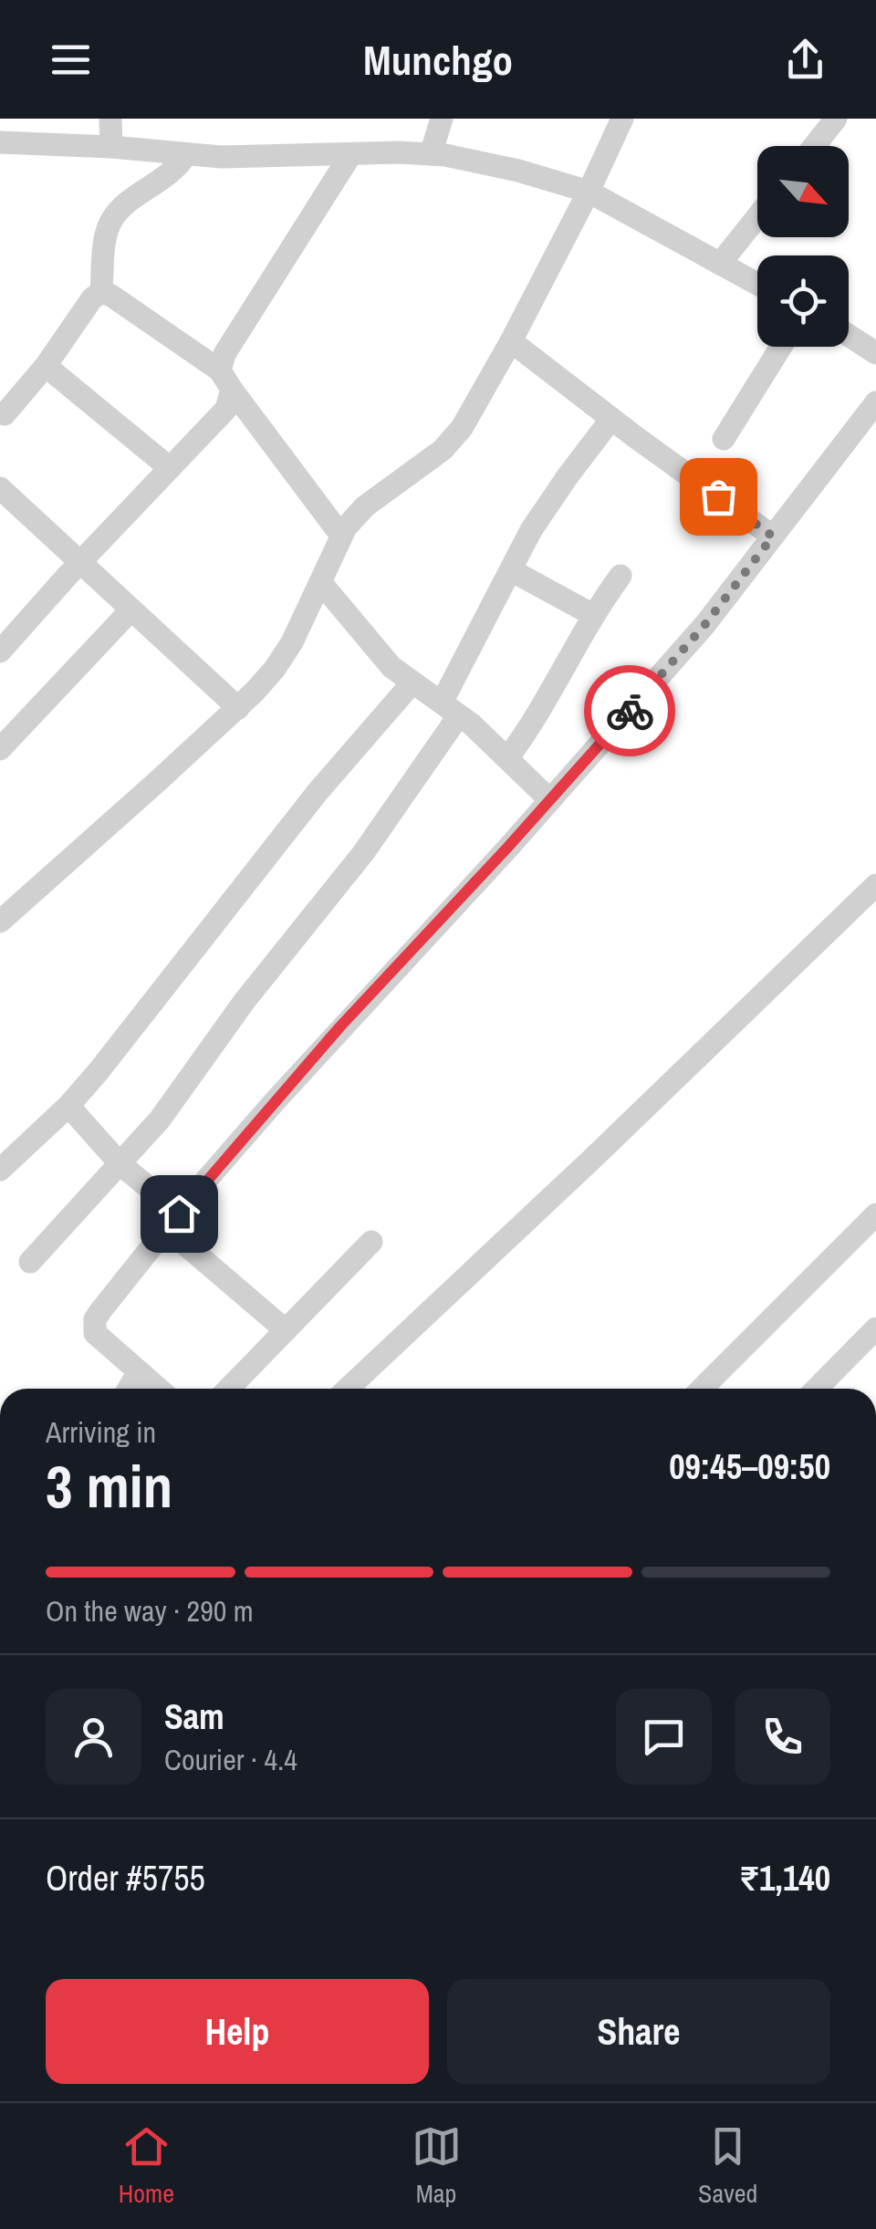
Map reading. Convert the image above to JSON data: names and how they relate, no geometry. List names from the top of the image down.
{
  "north": "bottom right",
  "page": {
    "header": "Munchgo",
    "heading": ["3 min", "Arriving in", "09:45–09:50"],
    "panel": [
      "Sam",
      "Courier · 4.4",
      "Order #5755",
      "₹1,140"
    ],
    "bar": "On the way · 290 m",
    "buttons": ["Help", "Share"],
    "tabs": ["Home", "Map", "Saved"]
  }
}
